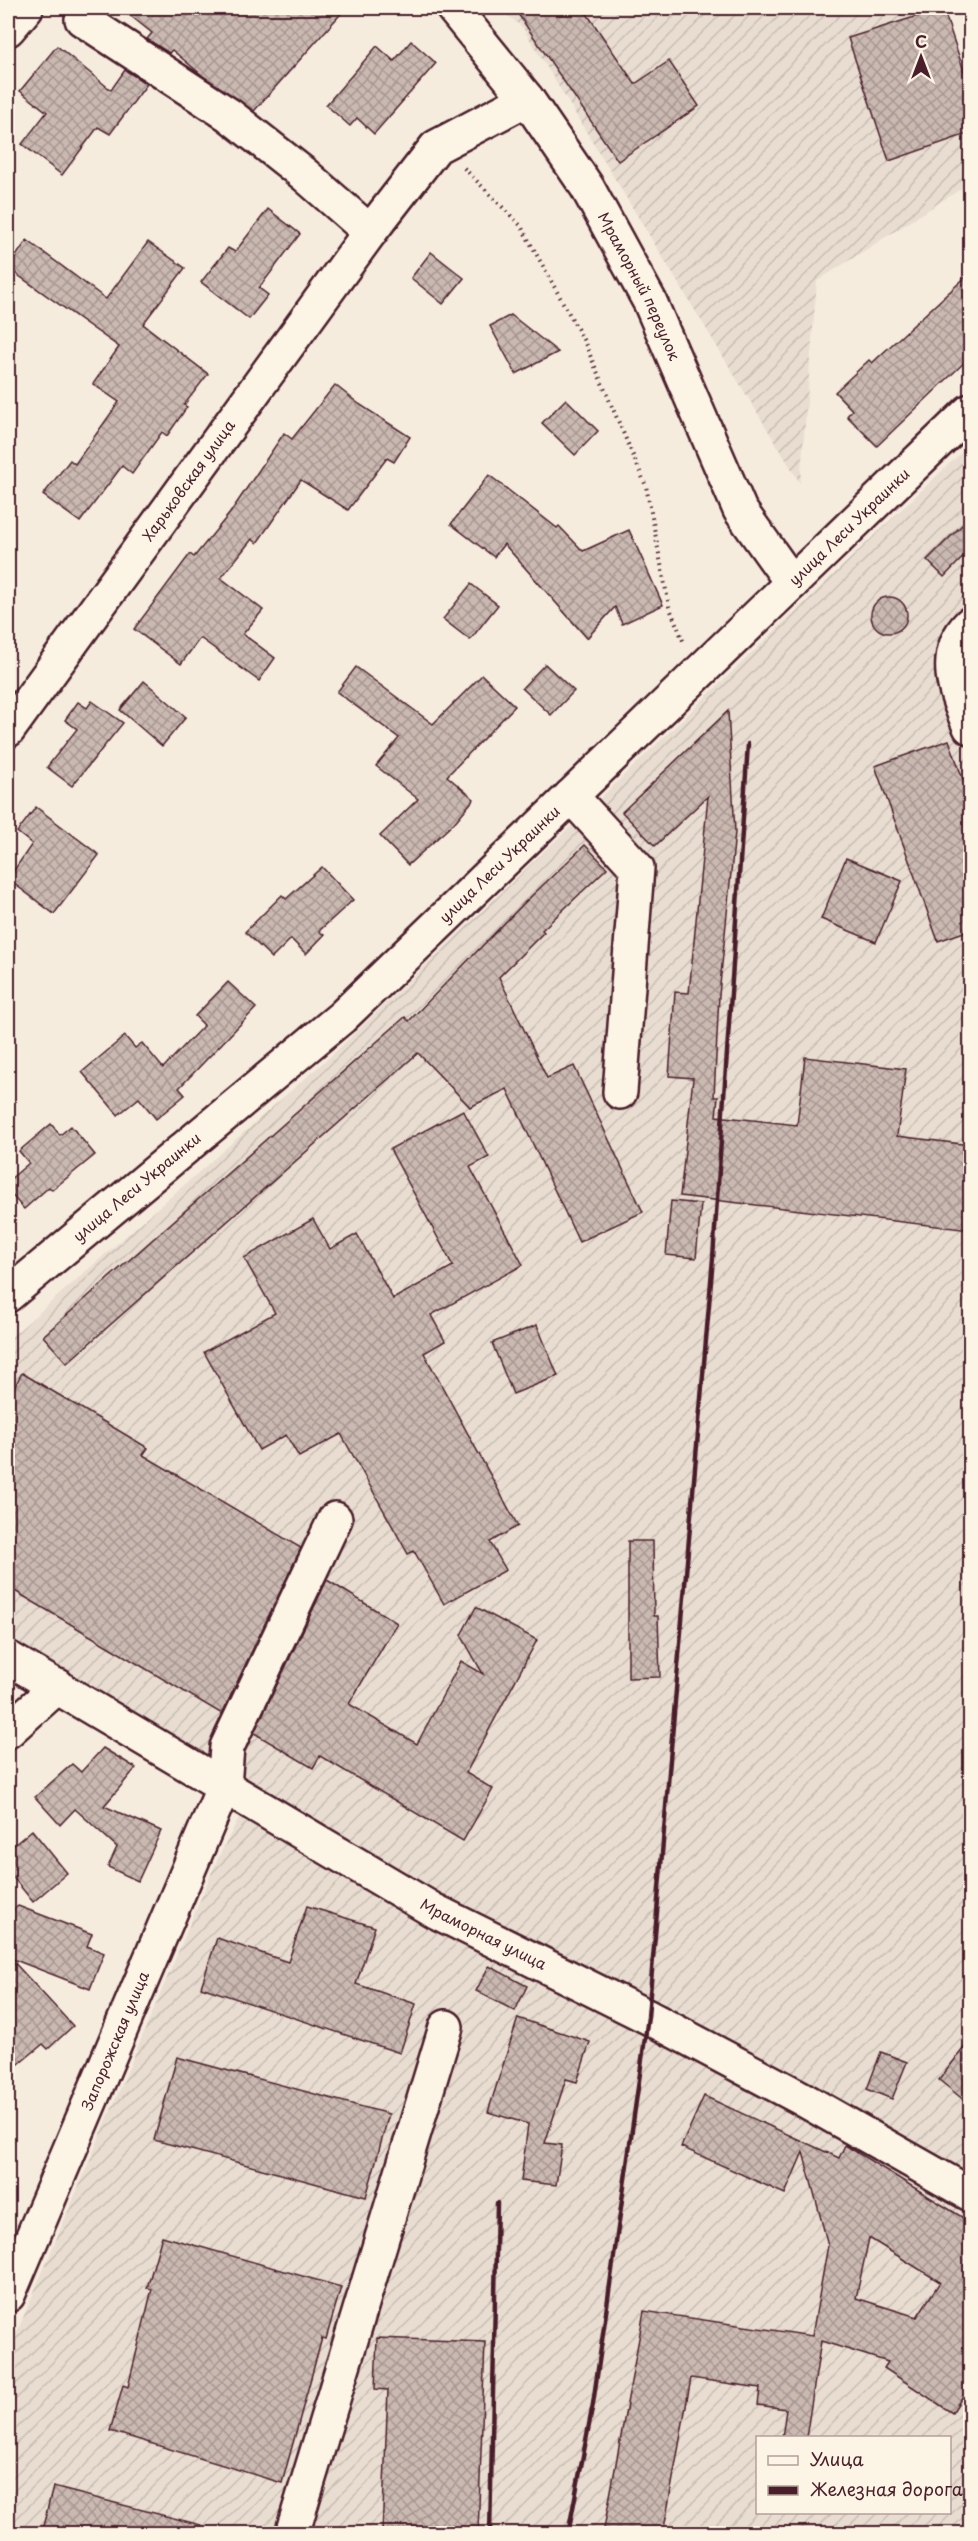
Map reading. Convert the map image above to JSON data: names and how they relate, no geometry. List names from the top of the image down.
{
  "streets": {
    "street": [
      "Мраморный переулок",
      "Харьковская улица",
      "улица Леси Украинки",
      "Мраморная улица",
      "Запорожская улица"
    ]
  },
  "crossings": [
    ["Мраморный переулок", "улица Леси Украинки"],
    ["Мраморная улица", "Запорожская улица"]
  ],
  "legend": ["Улица", "Железная дорога"],
  "north": "top"
}
